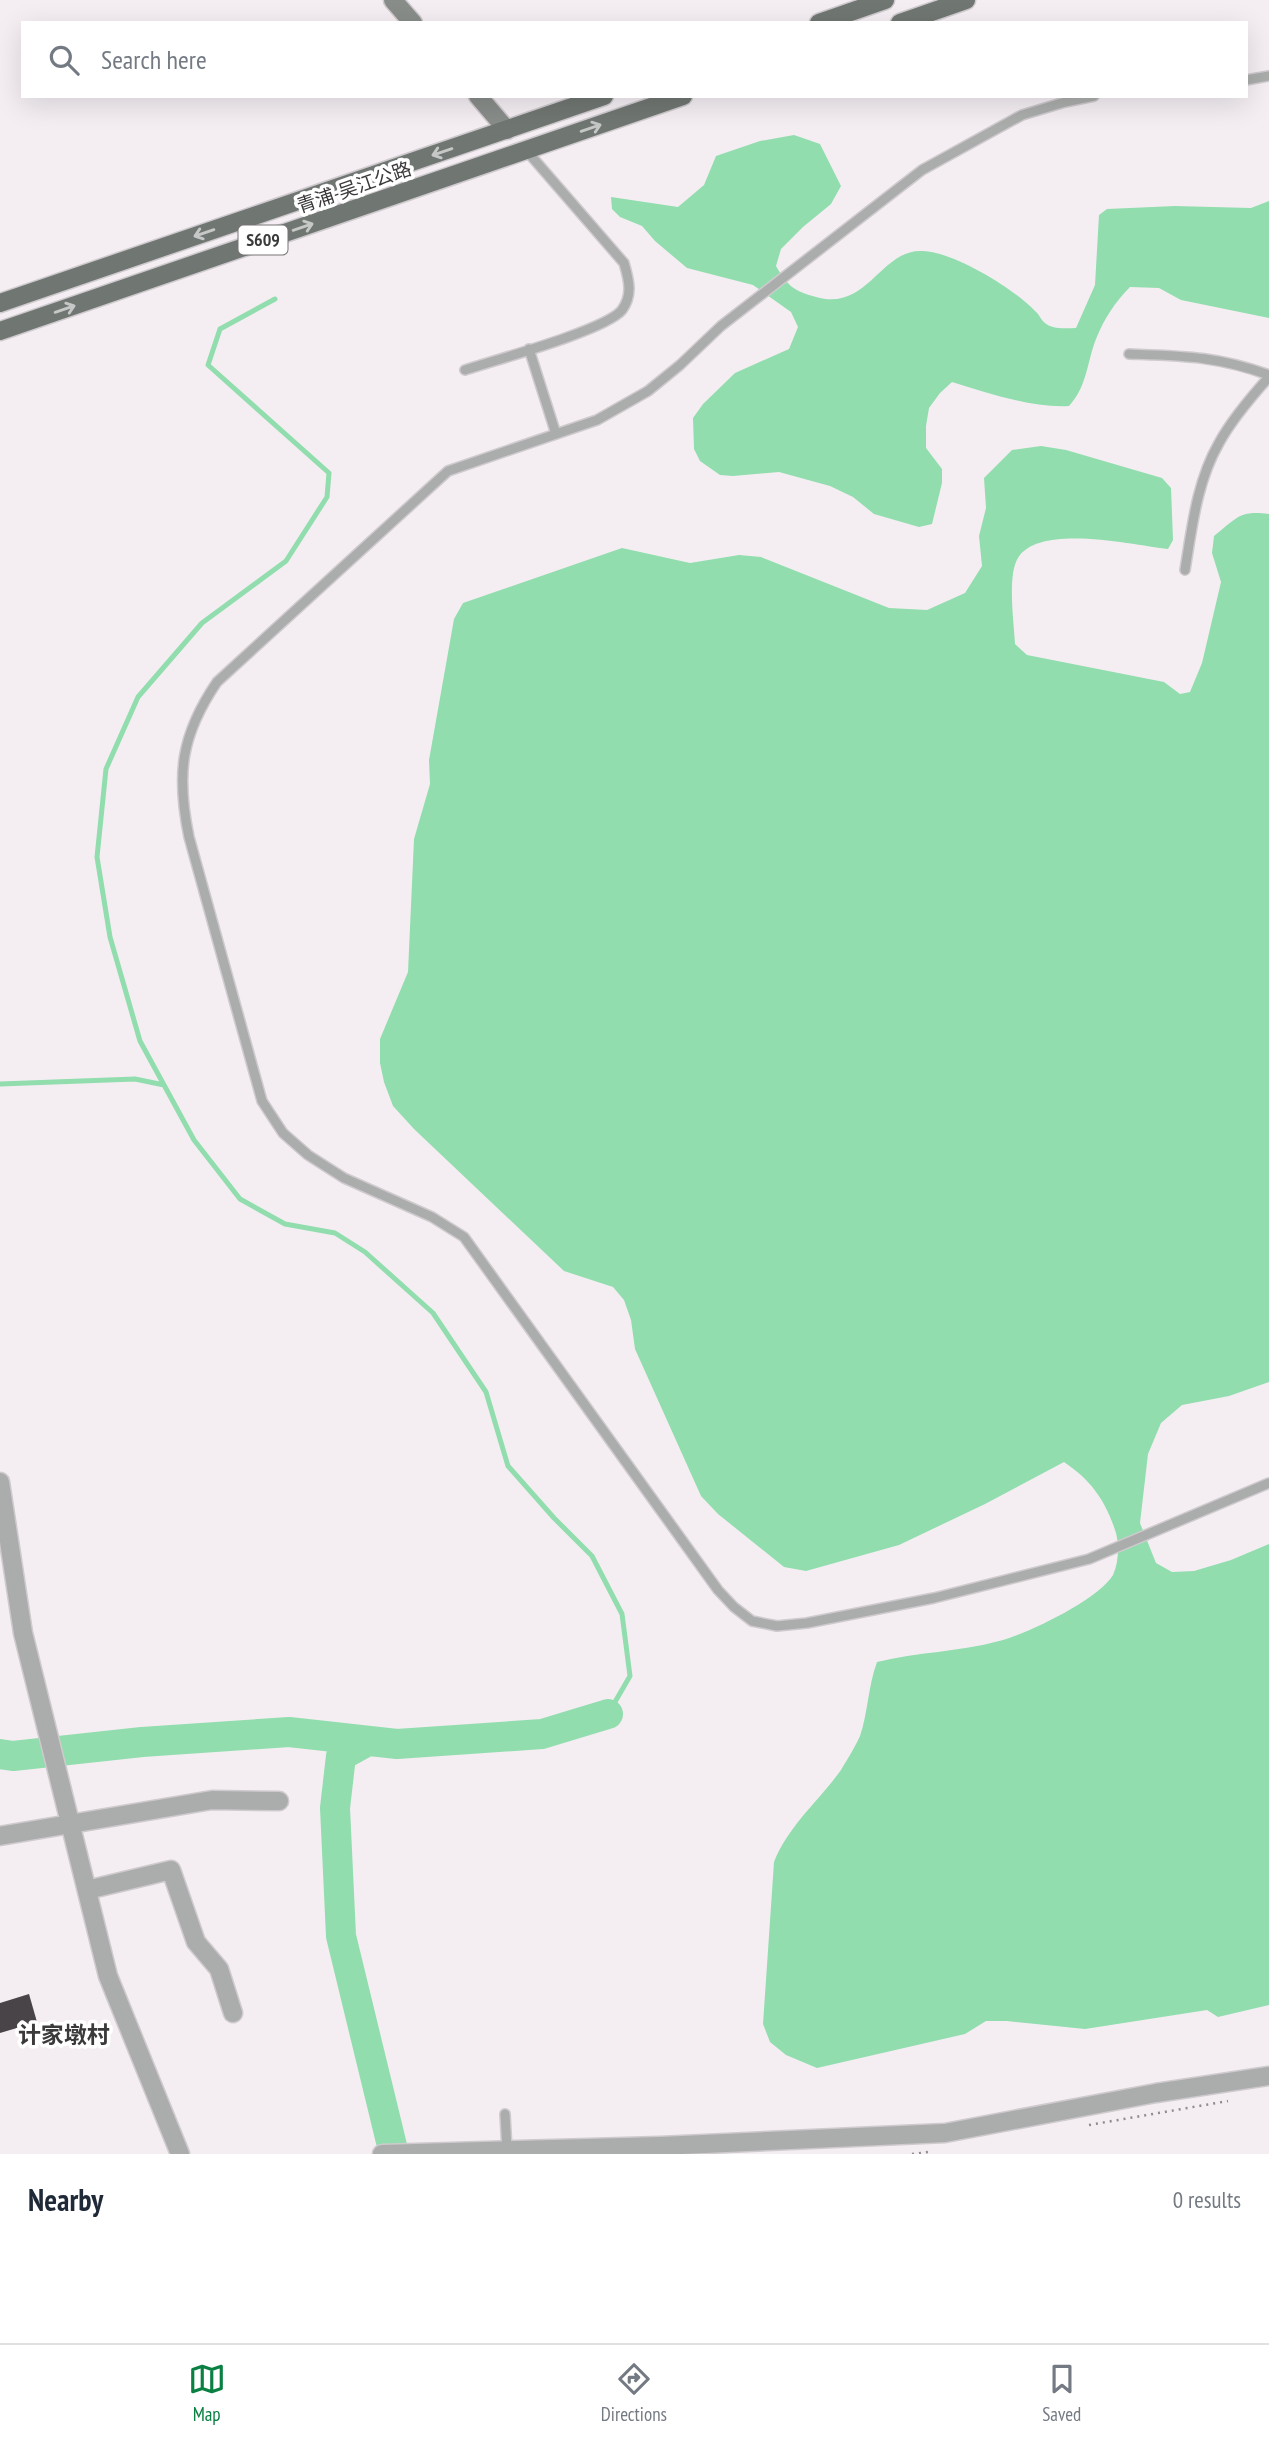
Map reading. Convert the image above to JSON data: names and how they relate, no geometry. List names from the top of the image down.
{
  "streets": {
    "main road": ["青浦-吴江公路", "S609"]
  },
  "districts": ["计家墩村"],
  "page": {
    "search": "Search here",
    "heading": ["Nearby", "0 results"],
    "nav": ["Map", "Directions", "Saved"]
  }
}
